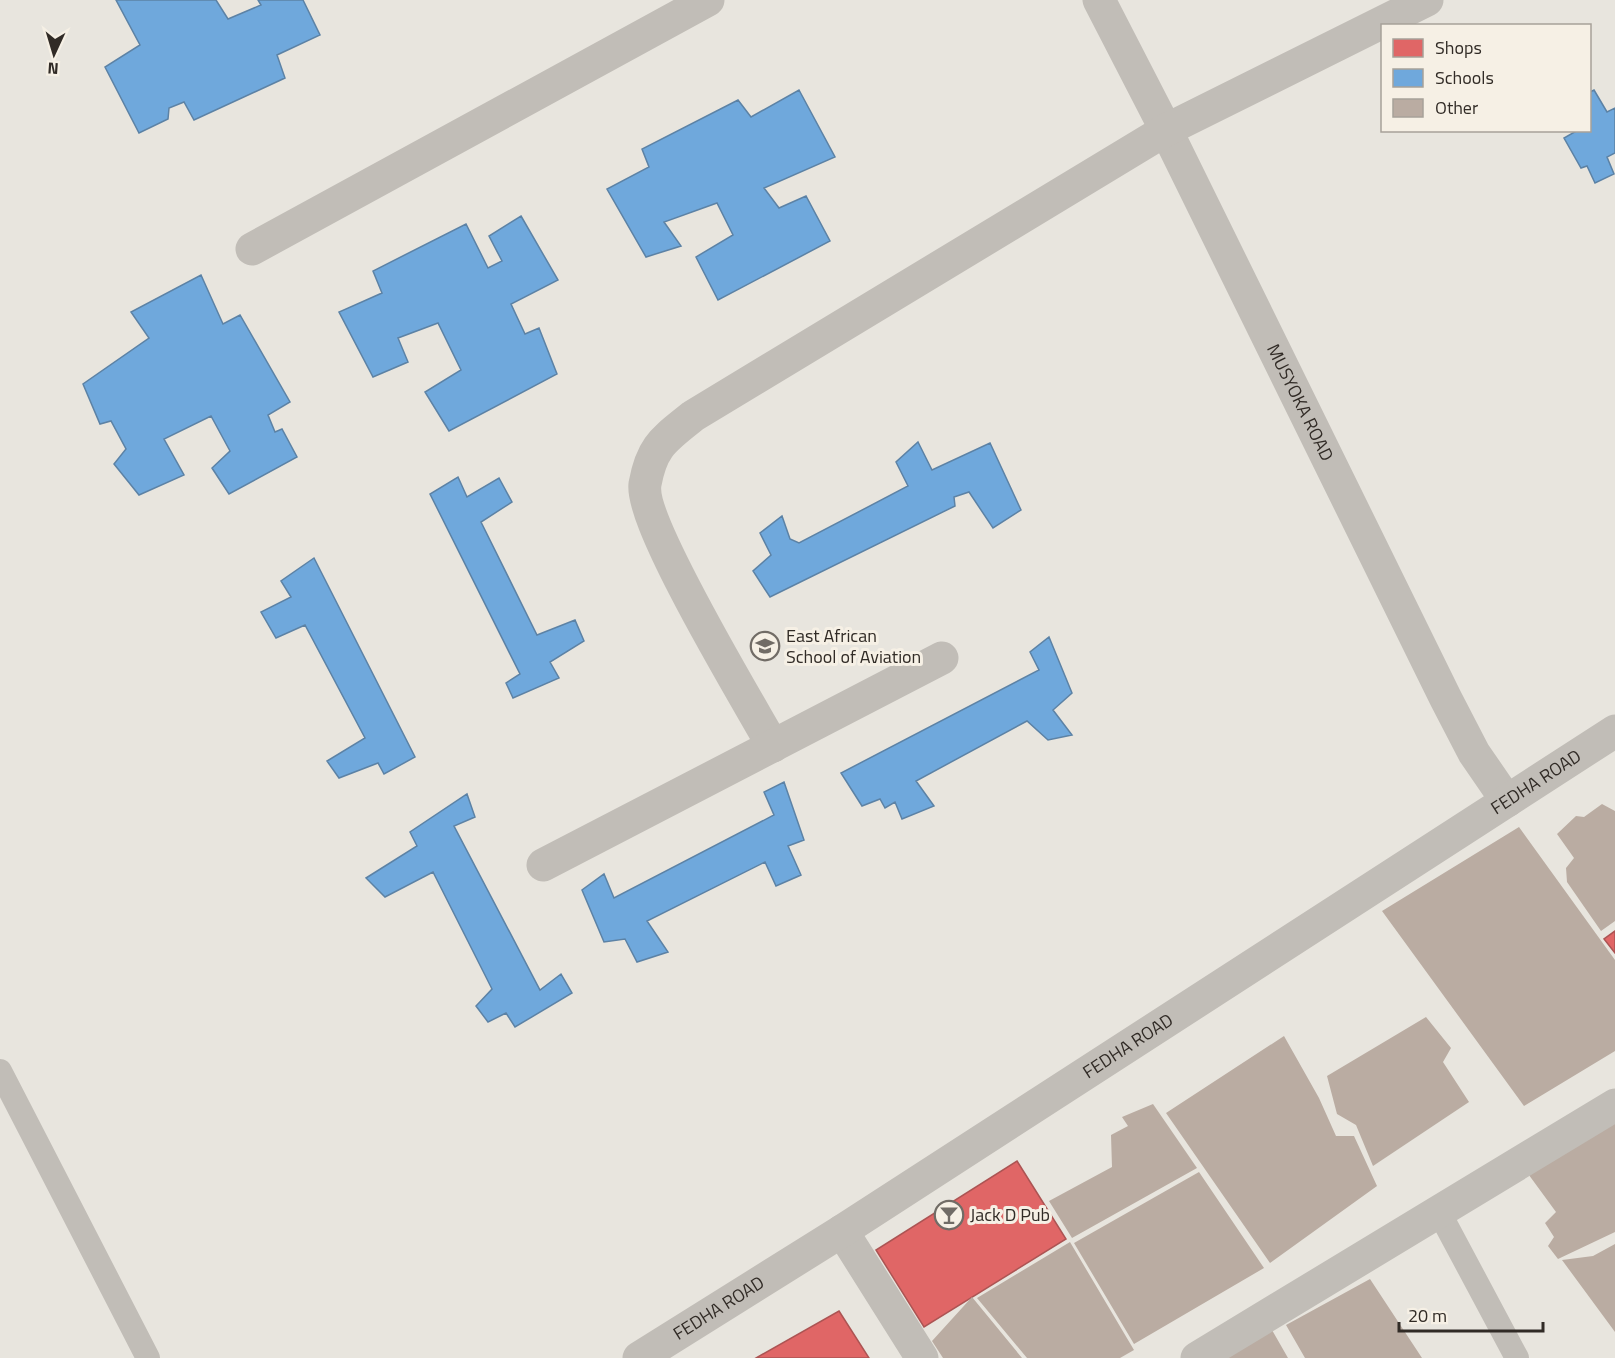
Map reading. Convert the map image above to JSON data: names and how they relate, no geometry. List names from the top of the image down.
{
  "streets": {
    "street": ["MUSYOKA ROAD", "FEDHA ROAD"]
  },
  "crossings": [
    ["MUSYOKA ROAD", "FEDHA ROAD"]
  ],
  "places": {
    "school or university": ["East African School of Aviation"],
    "bar": ["Jack D Pub"]
  },
  "legend": ["Shops", "Schools", "Other"],
  "scale_bar": "20 m",
  "north": "bottom"
}
